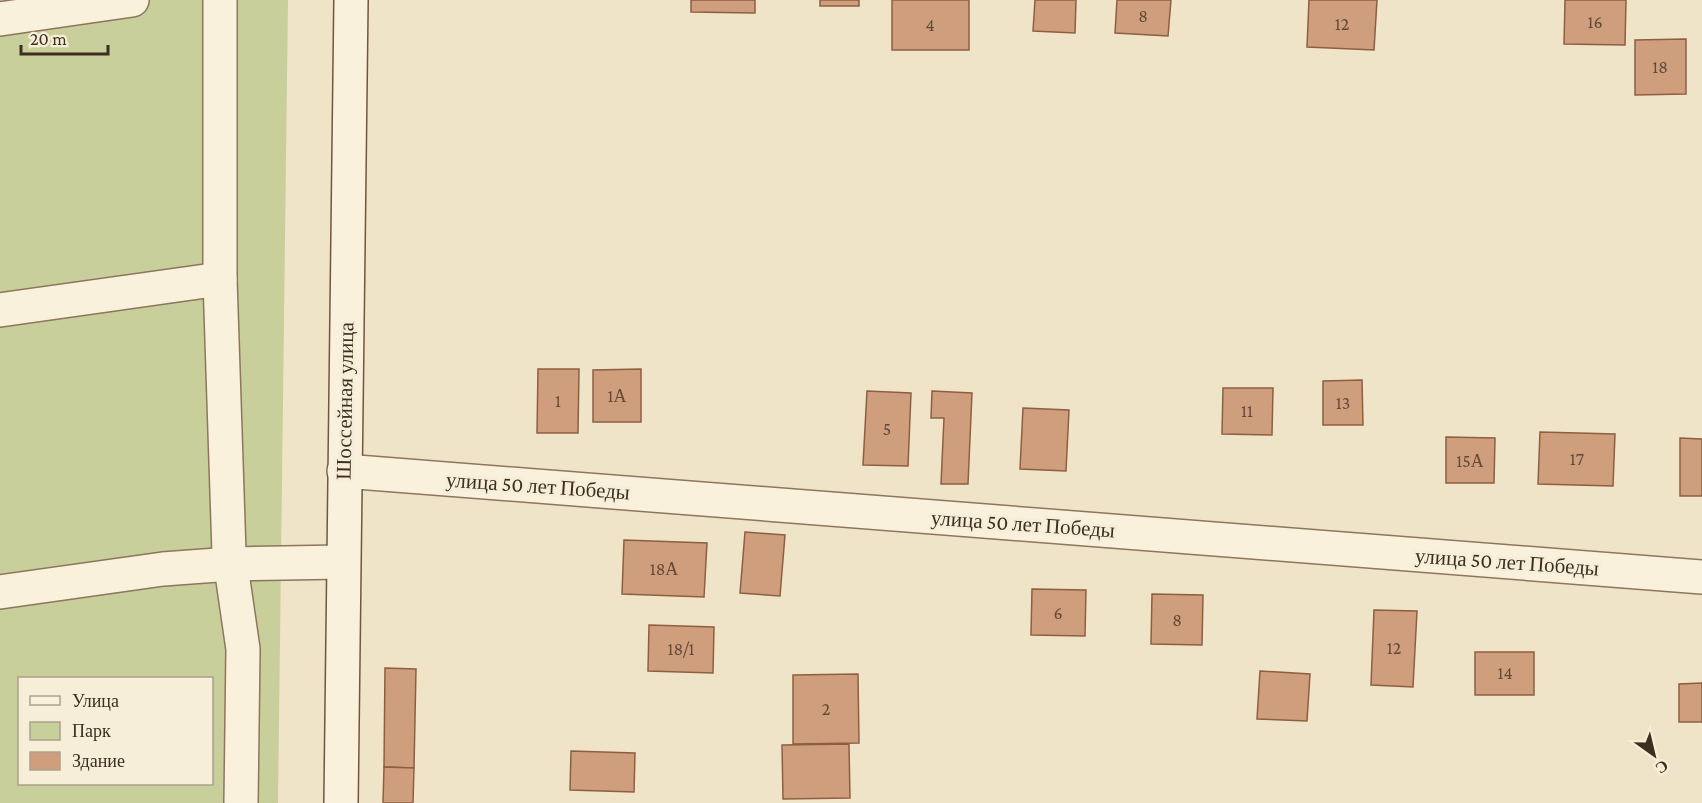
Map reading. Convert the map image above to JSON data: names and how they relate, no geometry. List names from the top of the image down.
{
  "streets": {
    "street": ["Шоссейная улица", "улица 50 лет Победы"]
  },
  "crossings": [
    ["Шоссейная улица", "улица 50 лет Победы"]
  ],
  "house_numbers": [
    "8",
    "16",
    "12",
    "4",
    "18",
    "1А",
    "1",
    "13",
    "11",
    "5",
    "17",
    "15А",
    "18А",
    "6",
    "8",
    "12",
    "18/1",
    "14",
    "2"
  ],
  "legend": ["Улица", "Парк", "Здание"],
  "scale_bar": "20 m",
  "north": "bottom right"
}
